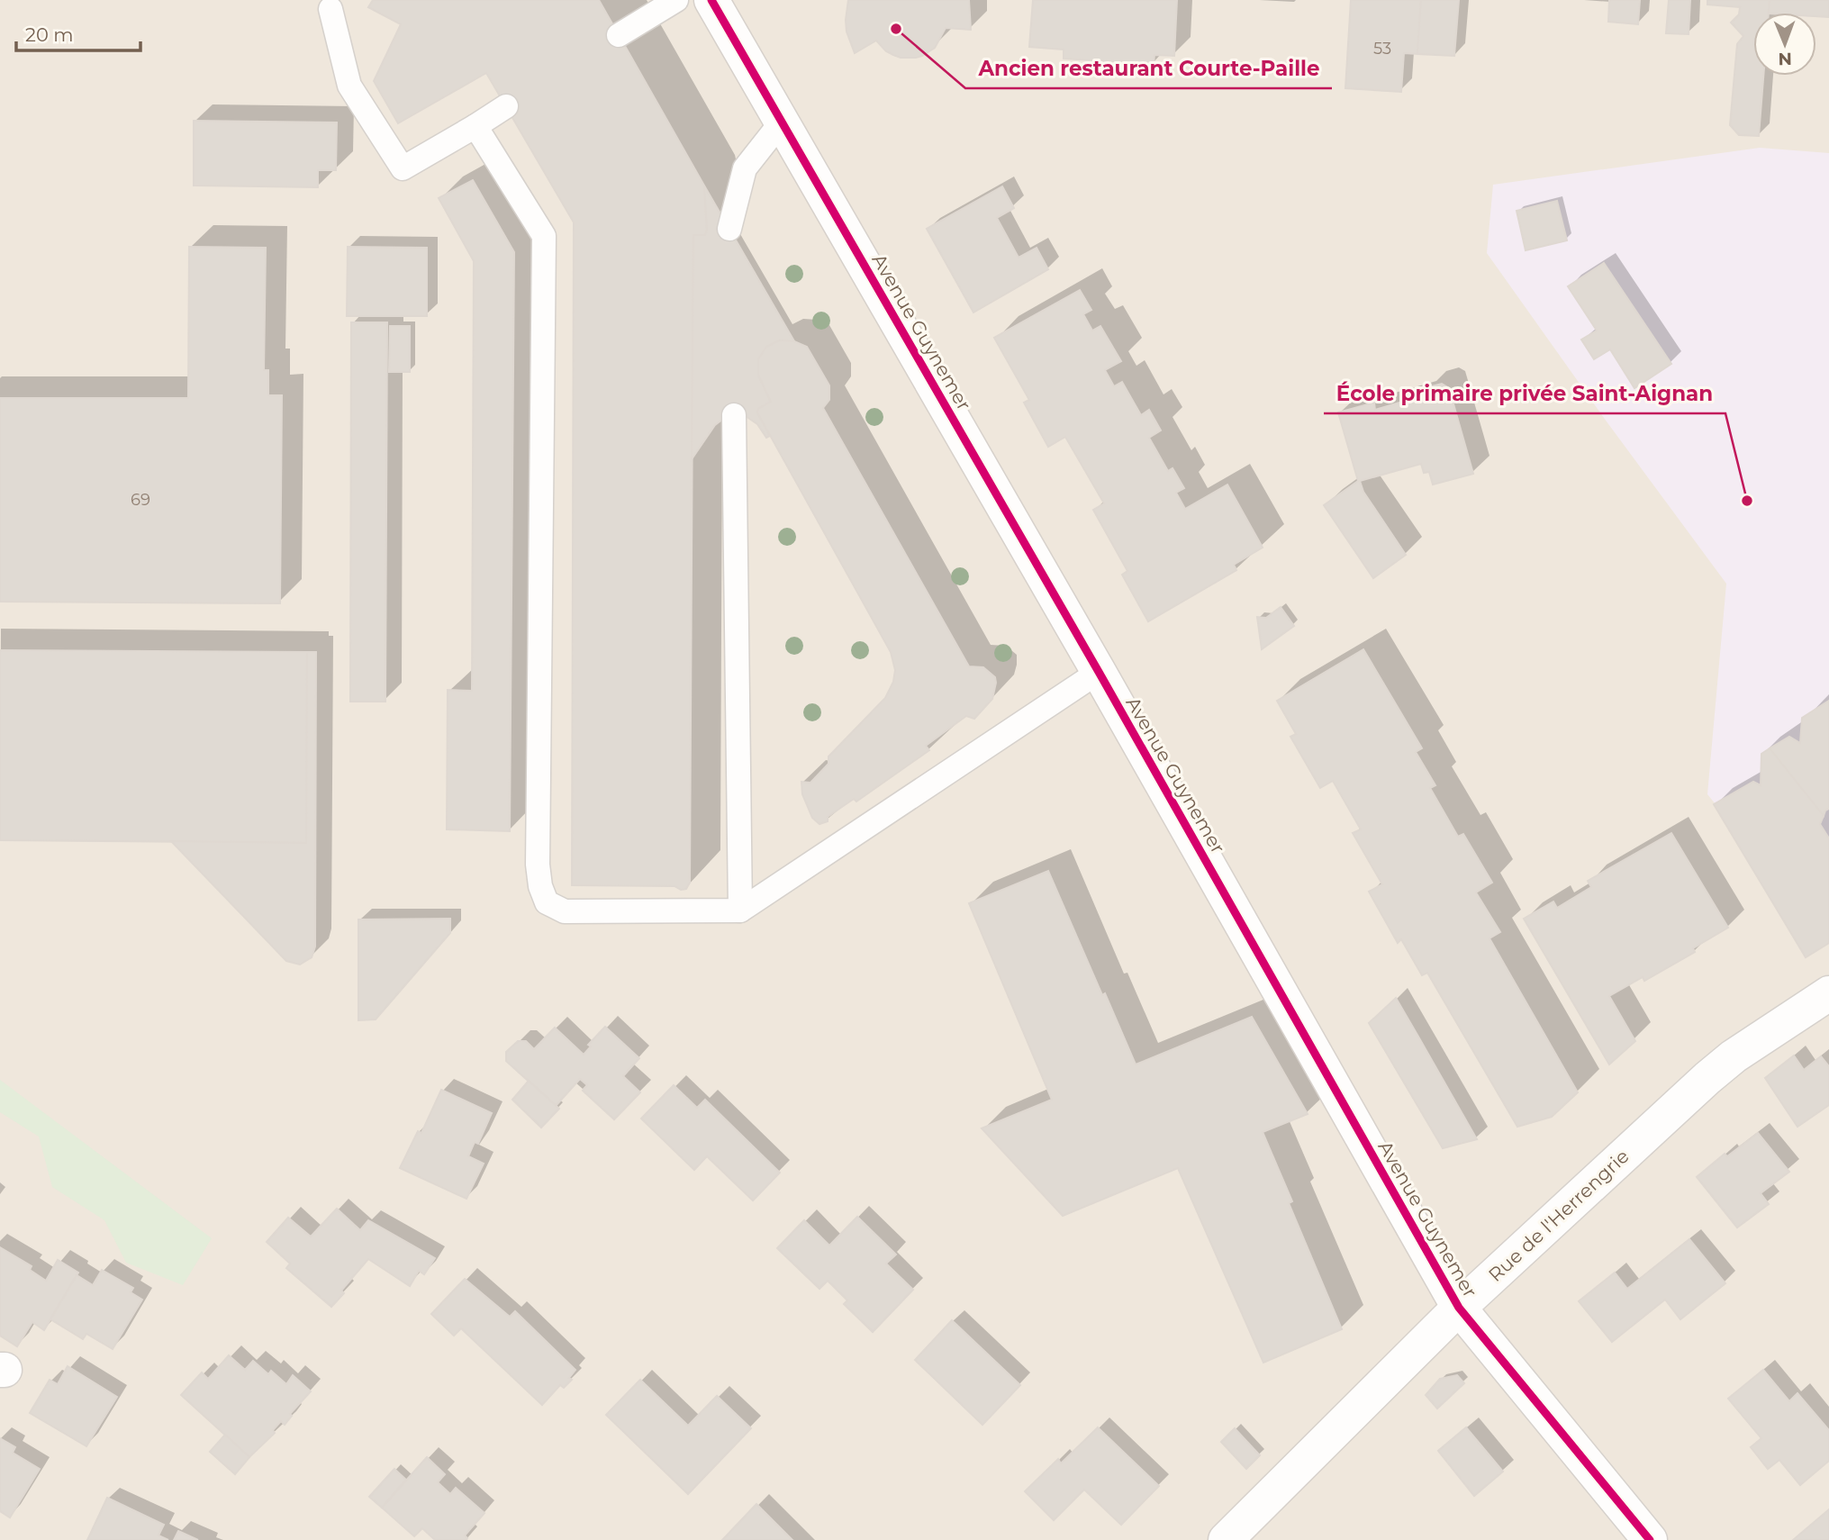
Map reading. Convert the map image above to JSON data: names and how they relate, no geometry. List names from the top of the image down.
{
  "streets": {
    "street": ["Avenue Guynemer", "Rue de l'Herrengrie"]
  },
  "crossings": [
    ["Avenue Guynemer", "Rue de l'Herrengrie"]
  ],
  "places": ["Ancien restaurant Courte-Paille", "École primaire privée Saint-Aignan"],
  "house_numbers": ["53", "69"],
  "scale_bar": "20 m",
  "north": "bottom"
}
